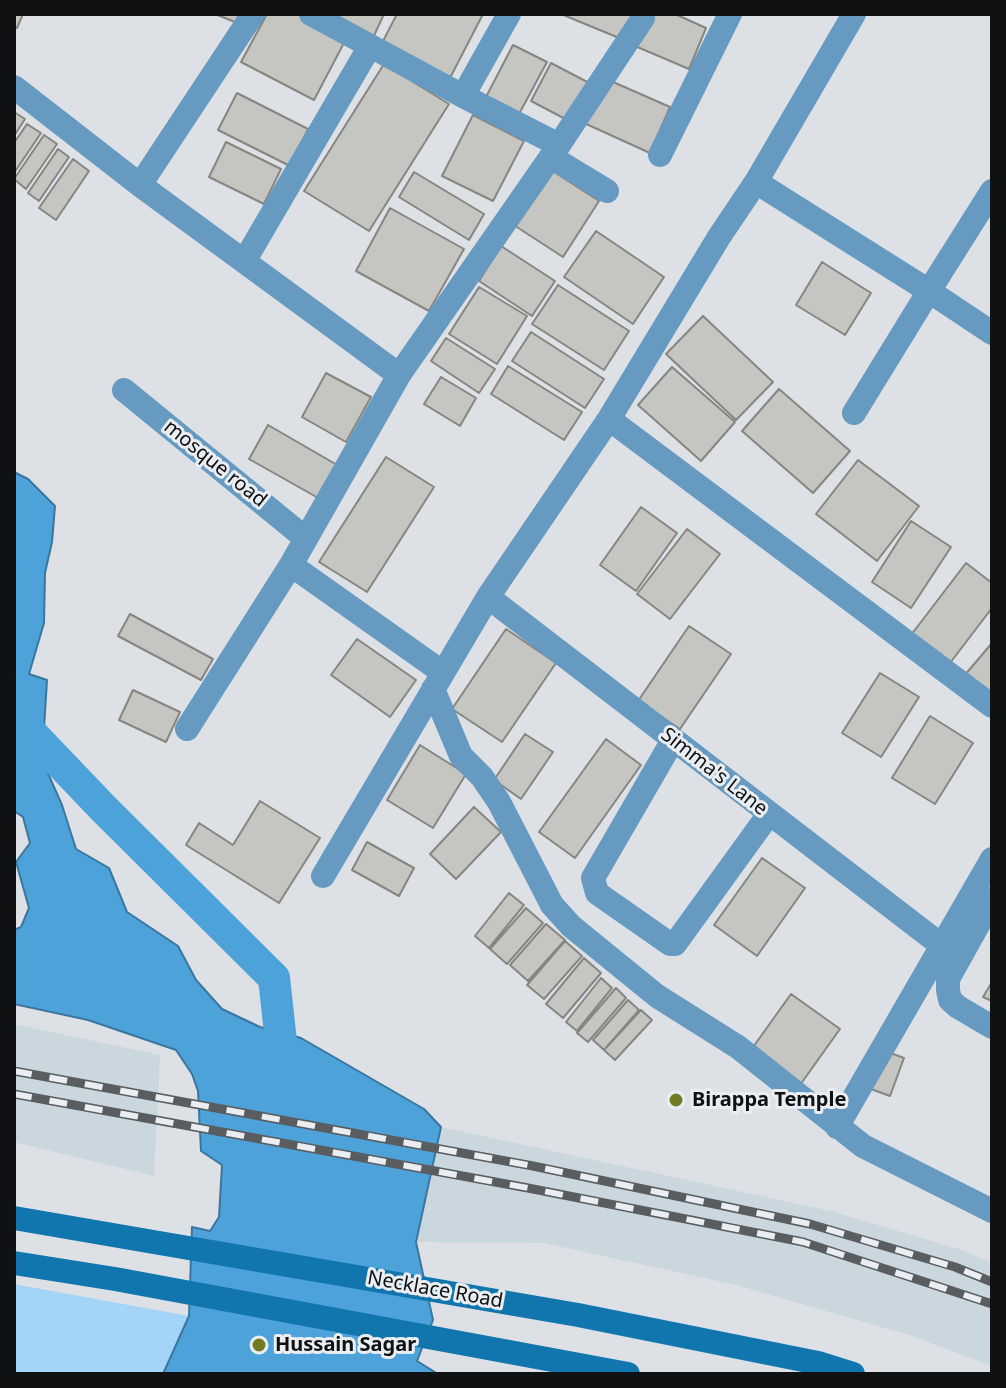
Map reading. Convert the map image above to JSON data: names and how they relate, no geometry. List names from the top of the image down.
{
  "streets": {
    "main road": ["Necklace Road"],
    "street": ["mosque road", "Simma's Lane"]
  },
  "places": ["Birappa Temple", "Hussain Sagar"]
}
